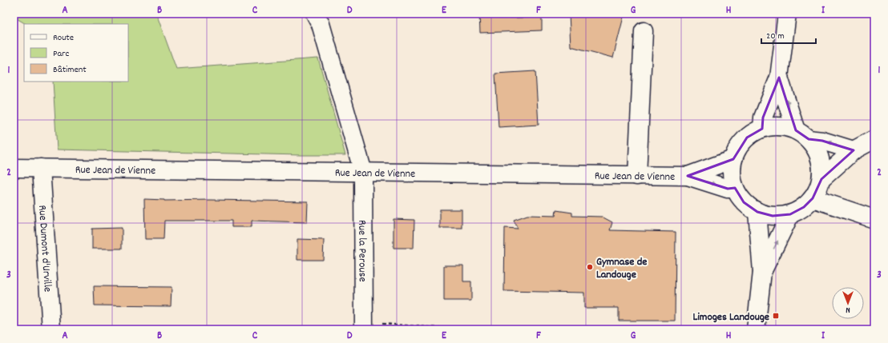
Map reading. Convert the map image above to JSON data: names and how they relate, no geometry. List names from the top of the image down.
{
  "streets": {
    "main road": ["Rue Jean de Vienne", "Rue Dumont d'Urville", "Rue la Perouse"]
  },
  "crossings": [
    ["Rue Jean de Vienne", "Rue Dumont d'Urville"],
    ["Rue Jean de Vienne", "Rue la Perouse"]
  ],
  "places": {
    "other": ["Gymnase de Landouge"],
    "transit": ["Limoges Landouge"]
  },
  "legend": ["Route", "Parc", "Bâtiment"],
  "scale_bar": "20 m",
  "north": "bottom",
  "grid": {
    "columns": [
      "A",
      "B",
      "C",
      "D",
      "E",
      "F",
      "G",
      "H",
      "I"
    ],
    "rows": ["1", "2", "3"]
  }
}
